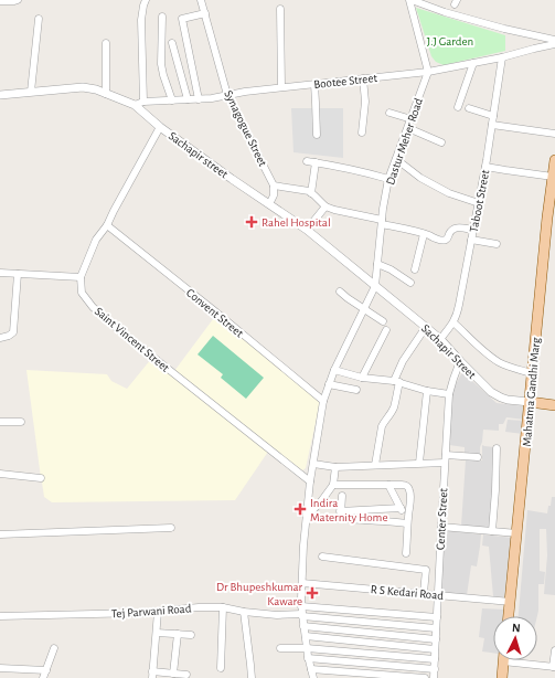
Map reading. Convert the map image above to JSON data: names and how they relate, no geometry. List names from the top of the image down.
{
  "streets": {
    "main road": ["Mahatma Gandhi Marg"],
    "street": [
      "Bootee Street",
      "Synagogue Street",
      "Dastur Meher Road",
      "Sachapir street",
      "Taboot Street",
      "Convent Street",
      "Saint Vincent Street",
      "Sachapir Street",
      "Center Street",
      "R S Kedari Road",
      "Tej Parwani Road"
    ]
  },
  "crossings": [
    ["Bootee Street", "Synagogue Street"],
    ["Bootee Street", "Dastur Meher Road"],
    ["Bootee Street", "Sachapir street"],
    ["Bootee Street", "Taboot Street"],
    ["Dastur Meher Road", "Sachapir street"],
    ["Dastur Meher Road", "Convent Street"],
    ["Dastur Meher Road", "Saint Vincent Street"],
    ["Dastur Meher Road", "Sachapir Street"],
    ["Dastur Meher Road", "R S Kedari Road"],
    ["Dastur Meher Road", "Tej Parwani Road"],
    ["Sachapir street", "Sachapir Street"],
    ["Taboot Street", "Sachapir Street"],
    ["Sachapir Street", "Mahatma Gandhi Marg"],
    ["Sachapir Street", "Center Street"],
    ["Mahatma Gandhi Marg", "R S Kedari Road"],
    ["Center Street", "R S Kedari Road"],
    ["Center Street", "Tej Parwani Road"]
  ],
  "parks": ["J.J Garden"],
  "places": {
    "health": ["Rahel Hospital", "Indira Maternity Home", "Dr Bhupeshkumar Kaware"]
  },
  "north": "top"
}
